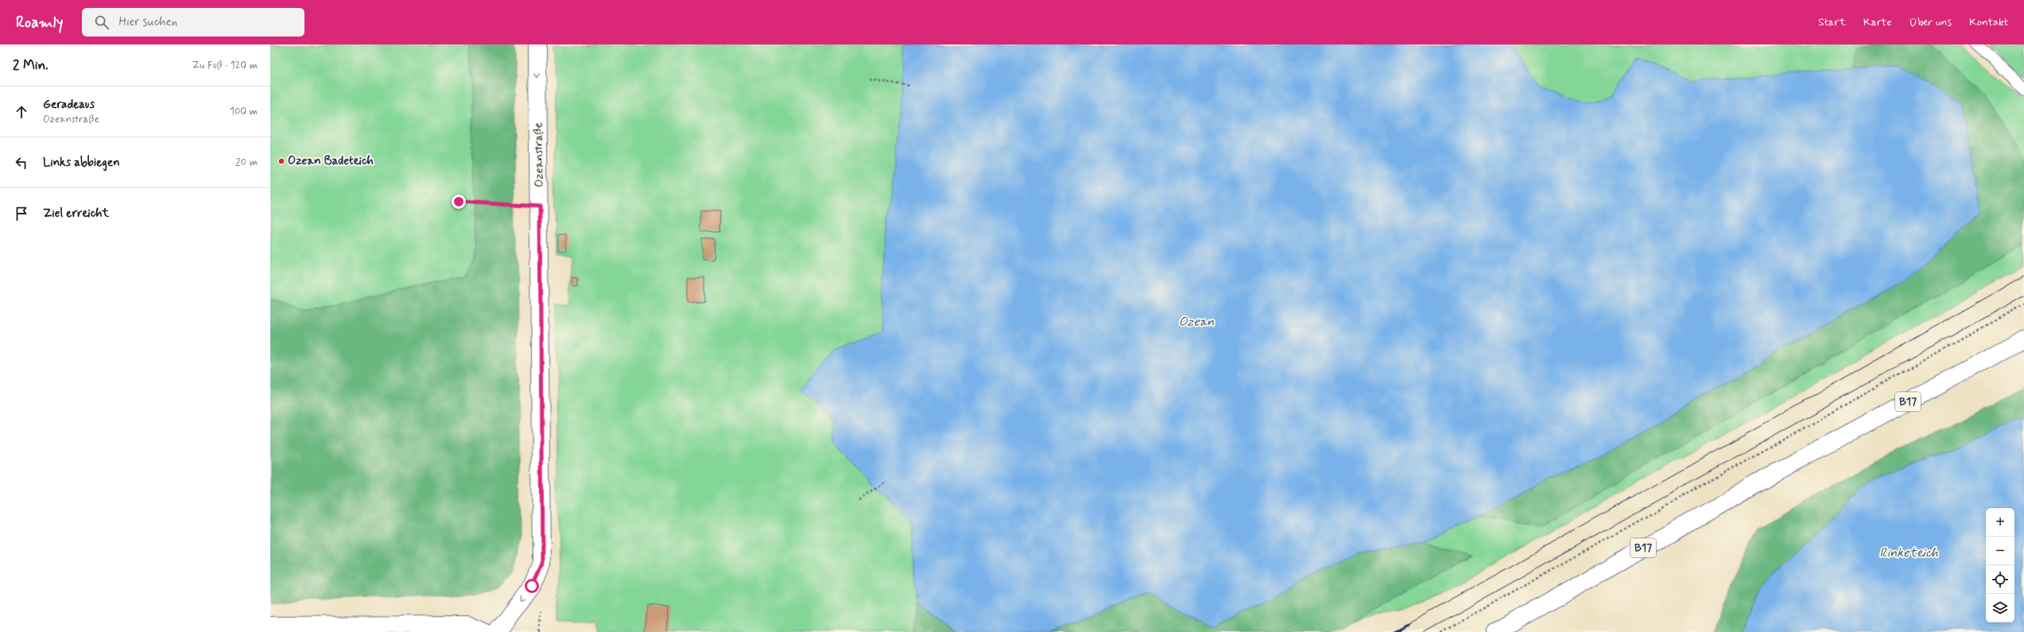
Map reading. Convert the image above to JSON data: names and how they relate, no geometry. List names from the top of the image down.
{
  "streets": {
    "street": ["Ozeanstraße", "B17"]
  },
  "one_way": ["Ozeanstraße"],
  "water": ["Ozean", "Rinketeich"],
  "places": ["Ozean Badeteich"],
  "page": {
    "header": "Roamly",
    "search": "Hier suchen",
    "nav": [
      "Start",
      "Karte",
      "Über uns",
      "Kontakt"
    ],
    "heading": ["2 Min.", "Zu Fuß · 120 m"],
    "list": [
      ["Geradeaus", "Ozeanstraße", "100 m"],
      ["Links abbiegen", "20 m"],
      "Ziel erreicht"
    ],
    "map_buttons": ["+", "−"]
  }
}
